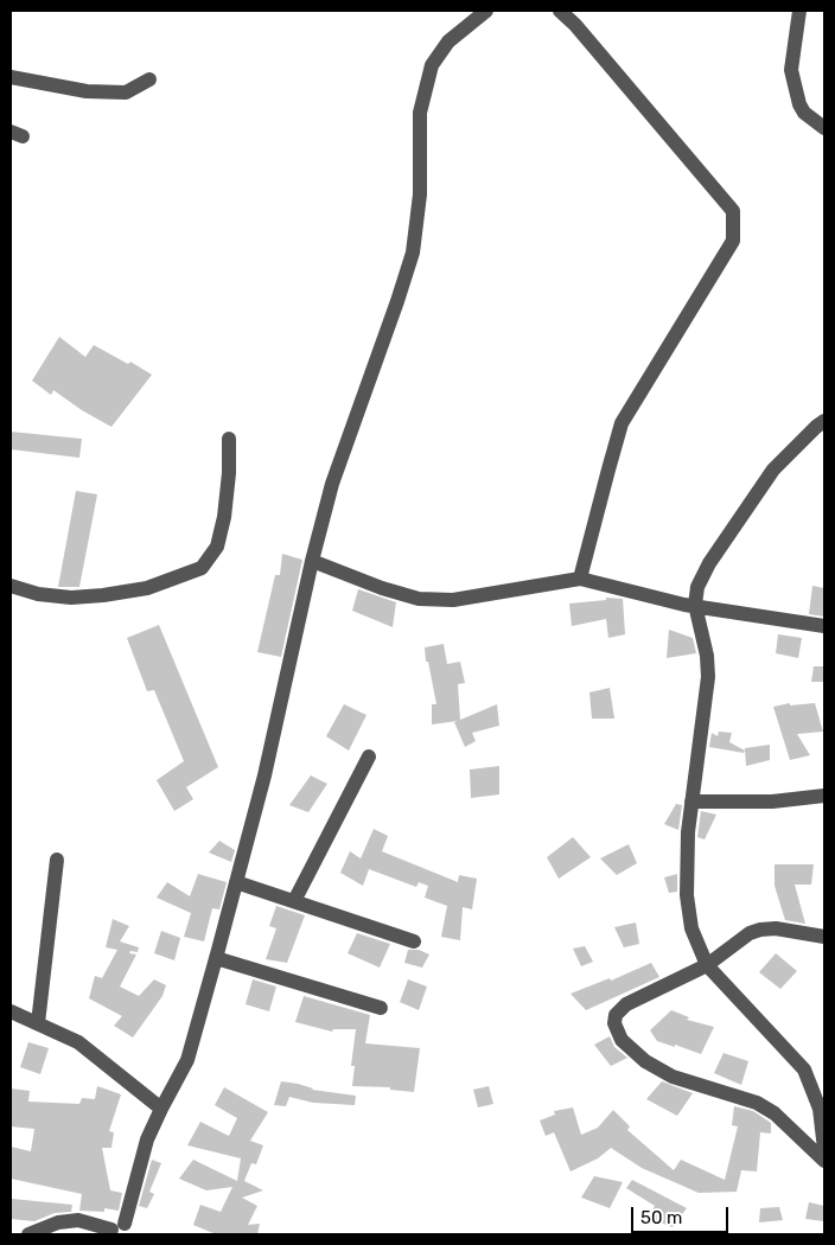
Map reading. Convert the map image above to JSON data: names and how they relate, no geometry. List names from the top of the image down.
{
  "scale_bar": "50 m"
}
